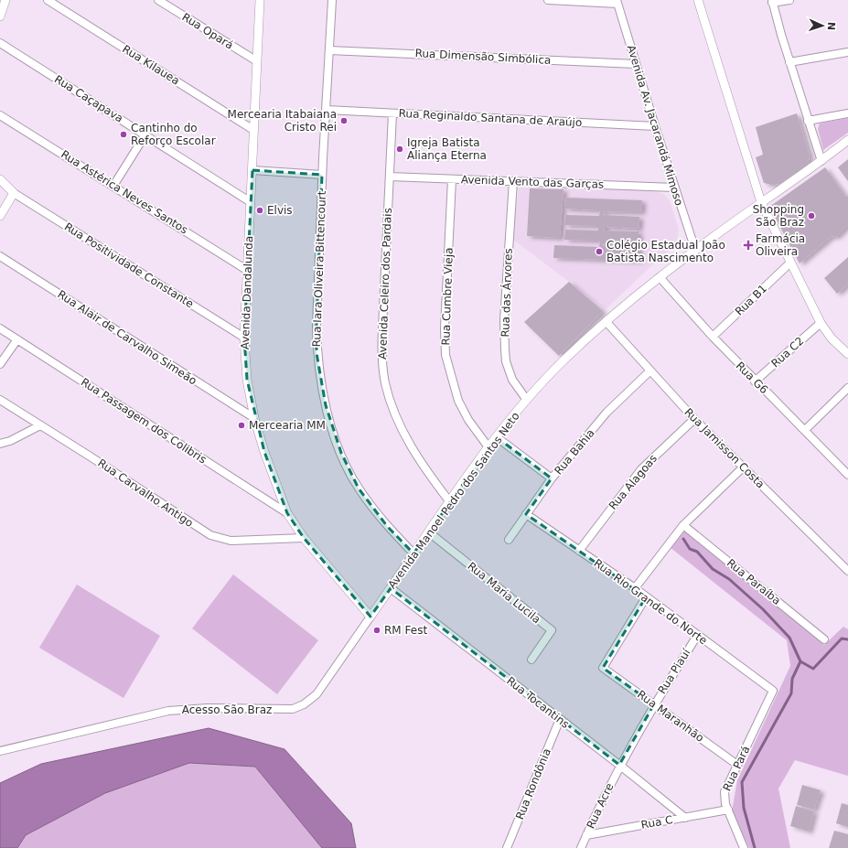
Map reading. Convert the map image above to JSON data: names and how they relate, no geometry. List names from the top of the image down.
{
  "streets": {
    "street": [
      "Rua Opará",
      "Rua Dimensão Simbólica",
      "Rua Kilauea",
      "Rua Caçapava",
      "Rua Reginaldo Santana de Araújo",
      "Avenida Av. Jacarandá Mimoso",
      "Avenida Vento das Garças",
      "Rua Astérica Neves Santos",
      "Rua Positividade Constante",
      "Rua Iara Oliveira Bittencourt",
      "Avenida Celeiro dos Pardais",
      "Avenida Dandalunda",
      "Rua das Árvores",
      "Rua Cumbre Vieja",
      "Rua B1",
      "Rua Alair de Carvalho Simeão",
      "Rua C2",
      "Rua G6",
      "Rua Passagem dos Colibris",
      "Rua Jamisson Costa",
      "Rua Bahia",
      "Rua Alagoas",
      "Rua Carvalho Antigo",
      "Avenida Manoel Pedro dos Santos Neto",
      "Rua Paraíba",
      "Rua Maria Lucila",
      "Rua Rio Grande do Norte",
      "Rua Piauí",
      "Rua Tocantins",
      "Acesso São Braz",
      "Rua Maranhão",
      "Rua Pará",
      "Rua Rondônia",
      "Rua Acre",
      "Rua C"
    ]
  },
  "crossings": [
    ["Rua Opará", "Avenida Dandalunda"],
    ["Rua Dimensão Simbólica", "Avenida Av. Jacarandá Mimoso"],
    ["Rua Dimensão Simbólica", "Rua Iara Oliveira Bittencourt"],
    ["Rua Kilauea", "Avenida Dandalunda"],
    ["Rua Caçapava", "Avenida Dandalunda"],
    ["Rua Reginaldo Santana de Araújo", "Avenida Av. Jacarandá Mimoso"],
    ["Rua Reginaldo Santana de Araújo", "Rua Iara Oliveira Bittencourt"],
    ["Rua Reginaldo Santana de Araújo", "Avenida Celeiro dos Pardais"],
    ["Avenida Av. Jacarandá Mimoso", "Avenida Vento das Garças"],
    ["Avenida Av. Jacarandá Mimoso", "Avenida Manoel Pedro dos Santos Neto"],
    ["Avenida Vento das Garças", "Avenida Celeiro dos Pardais"],
    ["Avenida Vento das Garças", "Rua das Árvores"],
    ["Avenida Vento das Garças", "Rua Cumbre Vieja"],
    ["Rua Astérica Neves Santos", "Avenida Dandalunda"],
    ["Rua Positividade Constante", "Avenida Dandalunda"],
    ["Rua Iara Oliveira Bittencourt", "Avenida Manoel Pedro dos Santos Neto"],
    ["Avenida Celeiro dos Pardais", "Avenida Manoel Pedro dos Santos Neto"],
    ["Avenida Dandalunda", "Rua Alair de Carvalho Simeão"],
    ["Avenida Dandalunda", "Rua Passagem dos Colibris"],
    ["Avenida Dandalunda", "Rua Carvalho Antigo"],
    ["Avenida Dandalunda", "Avenida Manoel Pedro dos Santos Neto"],
    ["Avenida Dandalunda", "Acesso São Braz"],
    ["Rua das Árvores", "Avenida Manoel Pedro dos Santos Neto"],
    ["Rua Cumbre Vieja", "Avenida Manoel Pedro dos Santos Neto"],
    ["Rua B1", "Rua G6"],
    ["Rua C2", "Rua G6"],
    ["Rua G6", "Avenida Manoel Pedro dos Santos Neto"],
    ["Rua Jamisson Costa", "Rua Bahia"],
    ["Rua Jamisson Costa", "Rua Alagoas"],
    ["Rua Jamisson Costa", "Avenida Manoel Pedro dos Santos Neto"],
    ["Rua Bahia", "Rua Rio Grande do Norte"],
    ["Rua Alagoas", "Rua Rio Grande do Norte"],
    ["Avenida Manoel Pedro dos Santos Neto", "Rua Maria Lucila"],
    ["Avenida Manoel Pedro dos Santos Neto", "Rua Tocantins"],
    ["Avenida Manoel Pedro dos Santos Neto", "Acesso São Braz"],
    ["Rua Rio Grande do Norte", "Rua Piauí"],
    ["Rua Rio Grande do Norte", "Rua Maranhão"],
    ["Rua Rio Grande do Norte", "Rua Pará"],
    ["Rua Piauí", "Rua Tocantins"],
    ["Rua Piauí", "Rua Maranhão"],
    ["Rua Piauí", "Rua Acre"],
    ["Rua Tocantins", "Rua Rondônia"],
    ["Rua Tocantins", "Rua Acre"],
    ["Rua Tocantins", "Rua C"],
    ["Rua Maranhão", "Rua Pará"],
    ["Rua Pará", "Rua C"],
    ["Rua Acre", "Rua C"]
  ],
  "places": {
    "other": [
      "Mercearia Itabaiana Cristo Rei",
      "Cantinho do Reforço Escolar",
      "Igreja Batista Aliança Eterna",
      "Elvis",
      "Shopping São Braz",
      "Colégio Estadual João Batista Nascimento",
      "Mercearia MM",
      "RM Fest"
    ],
    "health": ["Farmácia Oliveira"]
  },
  "north": "right"
}
